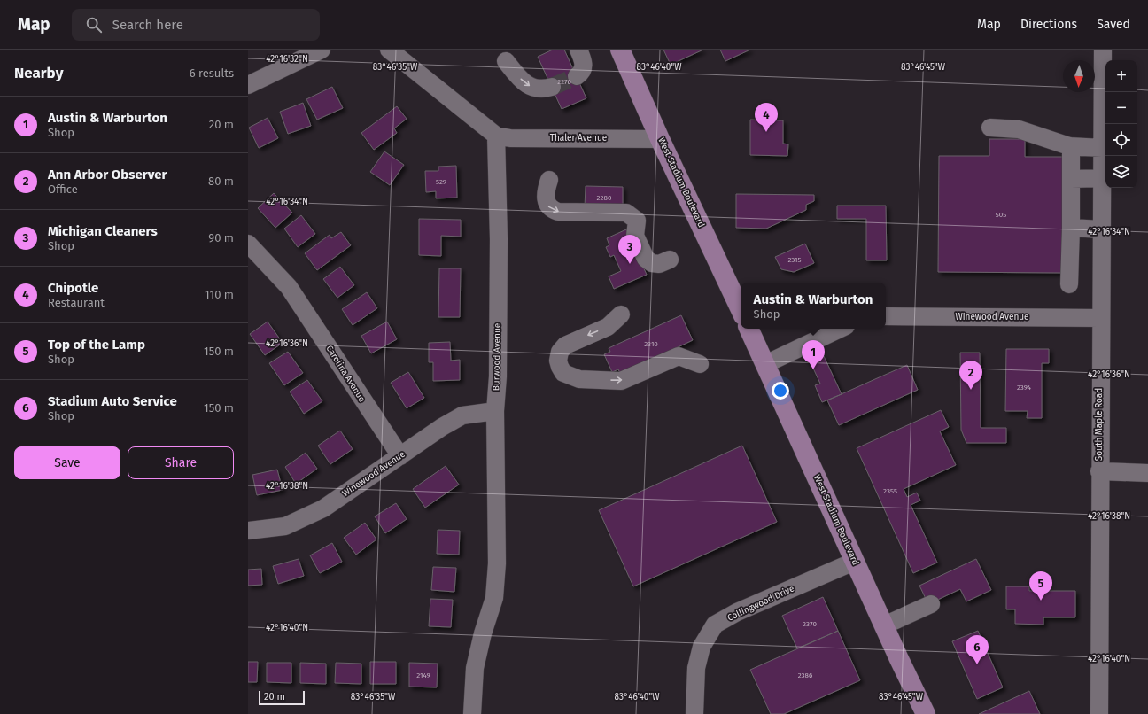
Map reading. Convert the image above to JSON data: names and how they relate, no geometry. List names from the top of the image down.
{
  "streets": {
    "main road": ["West Stadium Boulevard"],
    "street": [
      "Thaler Avenue",
      "Winewood Avenue",
      "Burwood Avenue",
      "Carolina Avenue",
      "South Maple Road",
      "Collingwood Drive"
    ]
  },
  "crossings": [
    ["Thaler Avenue", "West Stadium Boulevard"],
    ["Thaler Avenue", "Burwood Avenue"],
    ["West Stadium Boulevard", "Collingwood Drive"],
    ["Winewood Avenue", "Burwood Avenue"],
    ["Winewood Avenue", "Carolina Avenue"],
    ["Winewood Avenue", "South Maple Road"]
  ],
  "house_numbers": [
    "2276",
    "529",
    "2280",
    "505",
    "2315",
    "2310",
    "2394",
    "2355",
    "2370",
    "2149",
    "2386"
  ],
  "scale_bar": "20 m",
  "north": "bottom",
  "page": {
    "header": "Map",
    "search": "Search here",
    "nav": ["Map", "Directions", "Saved"],
    "heading": ["Nearby", "6 results"],
    "map_buttons": ["+", "−"],
    "list": [
      {
        "mark": "1",
        "name": "Austin & Warburton",
        "note": "Shop",
        "value": "20 m"
      },
      {
        "mark": "2",
        "name": "Ann Arbor Observer",
        "note": "Office",
        "value": "80 m"
      },
      {
        "mark": "3",
        "name": "Michigan Cleaners",
        "note": "Shop",
        "value": "90 m"
      },
      {
        "mark": "4",
        "name": "Chipotle",
        "note": "Restaurant",
        "value": "110 m"
      },
      {
        "mark": "5",
        "name": "Top of the Lamp",
        "note": "Shop",
        "value": "150 m"
      },
      {
        "mark": "6",
        "name": "Stadium Auto Service",
        "note": "Shop",
        "value": "150 m"
      }
    ],
    "pins": [
      "4",
      "3",
      "1",
      "2",
      "5",
      "6"
    ],
    "popup": ["Austin & Warburton", "Shop"],
    "buttons": ["Save", "Share"],
    "scale": "20 m"
  },
  "coordinates": [
    "42°16'32\"N",
    "83°46'35\"W",
    "83°46'40\"W",
    "83°46'45\"W",
    "42°16'34\"N",
    "42°16'36\"N",
    "42°16'38\"N",
    "42°16'40\"N"
  ]
}
